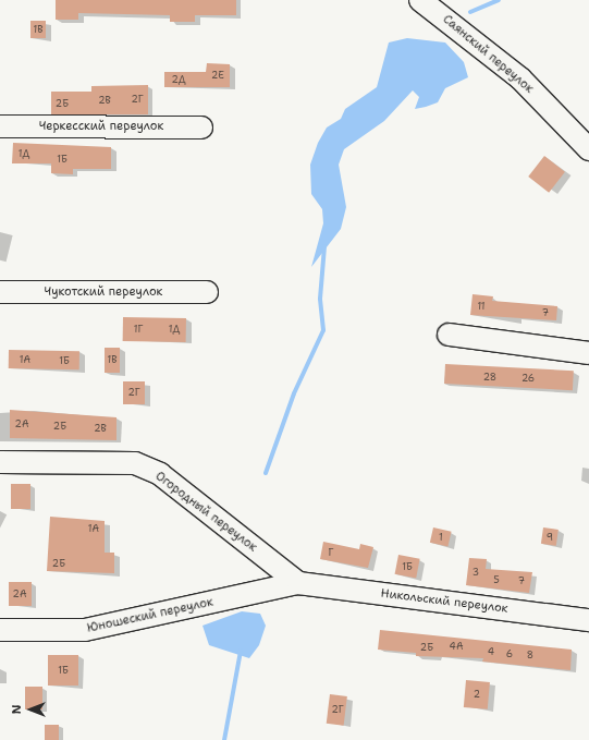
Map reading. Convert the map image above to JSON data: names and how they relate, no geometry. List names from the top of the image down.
{
  "streets": {
    "street": [
      "Саянский переулок",
      "Черкесский переулок",
      "Чукотский переулок",
      "Огородный переулок",
      "Никольский переулок",
      "Юношеский переулок"
    ]
  },
  "crossings": [
    ["Огородный переулок", "Никольский переулок"],
    ["Огородный переулок", "Юношеский переулок"],
    ["Никольский переулок", "Юношеский переулок"]
  ],
  "house_numbers": [
    "1В",
    "2Е",
    "2Д",
    "2Г",
    "2В",
    "2Б",
    "1Д",
    "1Б",
    "11",
    "7",
    "1Г",
    "1Д",
    "1А",
    "1В",
    "1Б",
    "28",
    "26",
    "2Г",
    "2А",
    "2Б",
    "2В",
    "1А",
    "1",
    "9",
    "Г",
    "2Б",
    "1Б",
    "3",
    "5",
    "7",
    "2А",
    "4А",
    "2Б",
    "4",
    "6",
    "8",
    "1Б",
    "2",
    "2Г"
  ],
  "north": "left"
}
